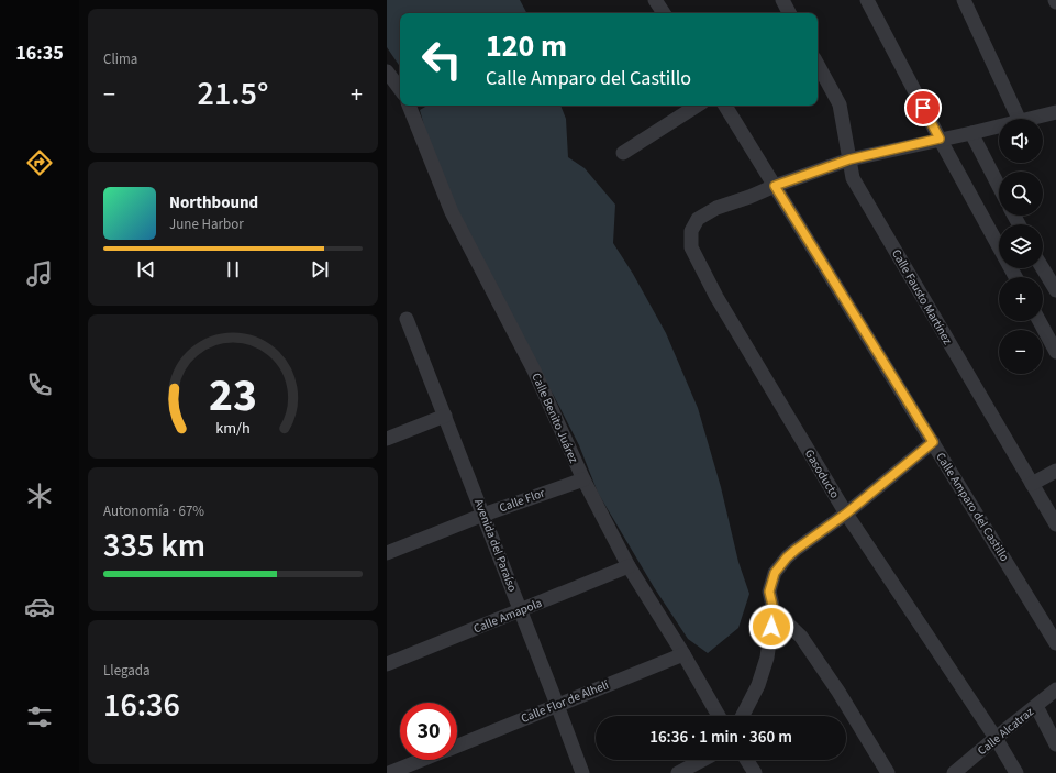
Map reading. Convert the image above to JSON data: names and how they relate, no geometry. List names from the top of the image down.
{
  "streets": {
    "street": [
      "Calle Fausto Martínez",
      "Calle Benito Juárez",
      "Gasoducto",
      "Calle Flor",
      "Calle Amparo del Castillo",
      "Avenida del Paraíso",
      "Calle Amapola",
      "Calle Flor de Alhelí",
      "Calle Alcatraz"
    ]
  },
  "crossings": [
    ["Calle Benito Juárez", "Calle Flor"],
    ["Calle Benito Juárez", "Calle Amapola"],
    ["Calle Benito Juárez", "Calle Flor de Alhelí"],
    ["Gasoducto", "Calle Amparo del Castillo"],
    ["Gasoducto", "Calle Alcatraz"],
    ["Calle Flor", "Avenida del Paraíso"],
    ["Avenida del Paraíso", "Calle Amapola"],
    ["Avenida del Paraíso", "Calle Flor de Alhelí"]
  ],
  "page": {
    "tabs": "16:35",
    "tile": [
      "Clima",
      ["Autonomía · 67%", "335 km"],
      ["Llegada", "16:36"]
    ],
    "turn": ["120 m", "Calle Amparo del Castillo"],
    "heat": ["−", "21.5°", "+"],
    "map_buttons": ["+", "−"],
    "song": ["Northbound", "June Harbor"],
    "limit": "30",
    "trip": "16:36 · 1 min · 360 m",
    "gauge": ["23", "km/h"]
  }
}
